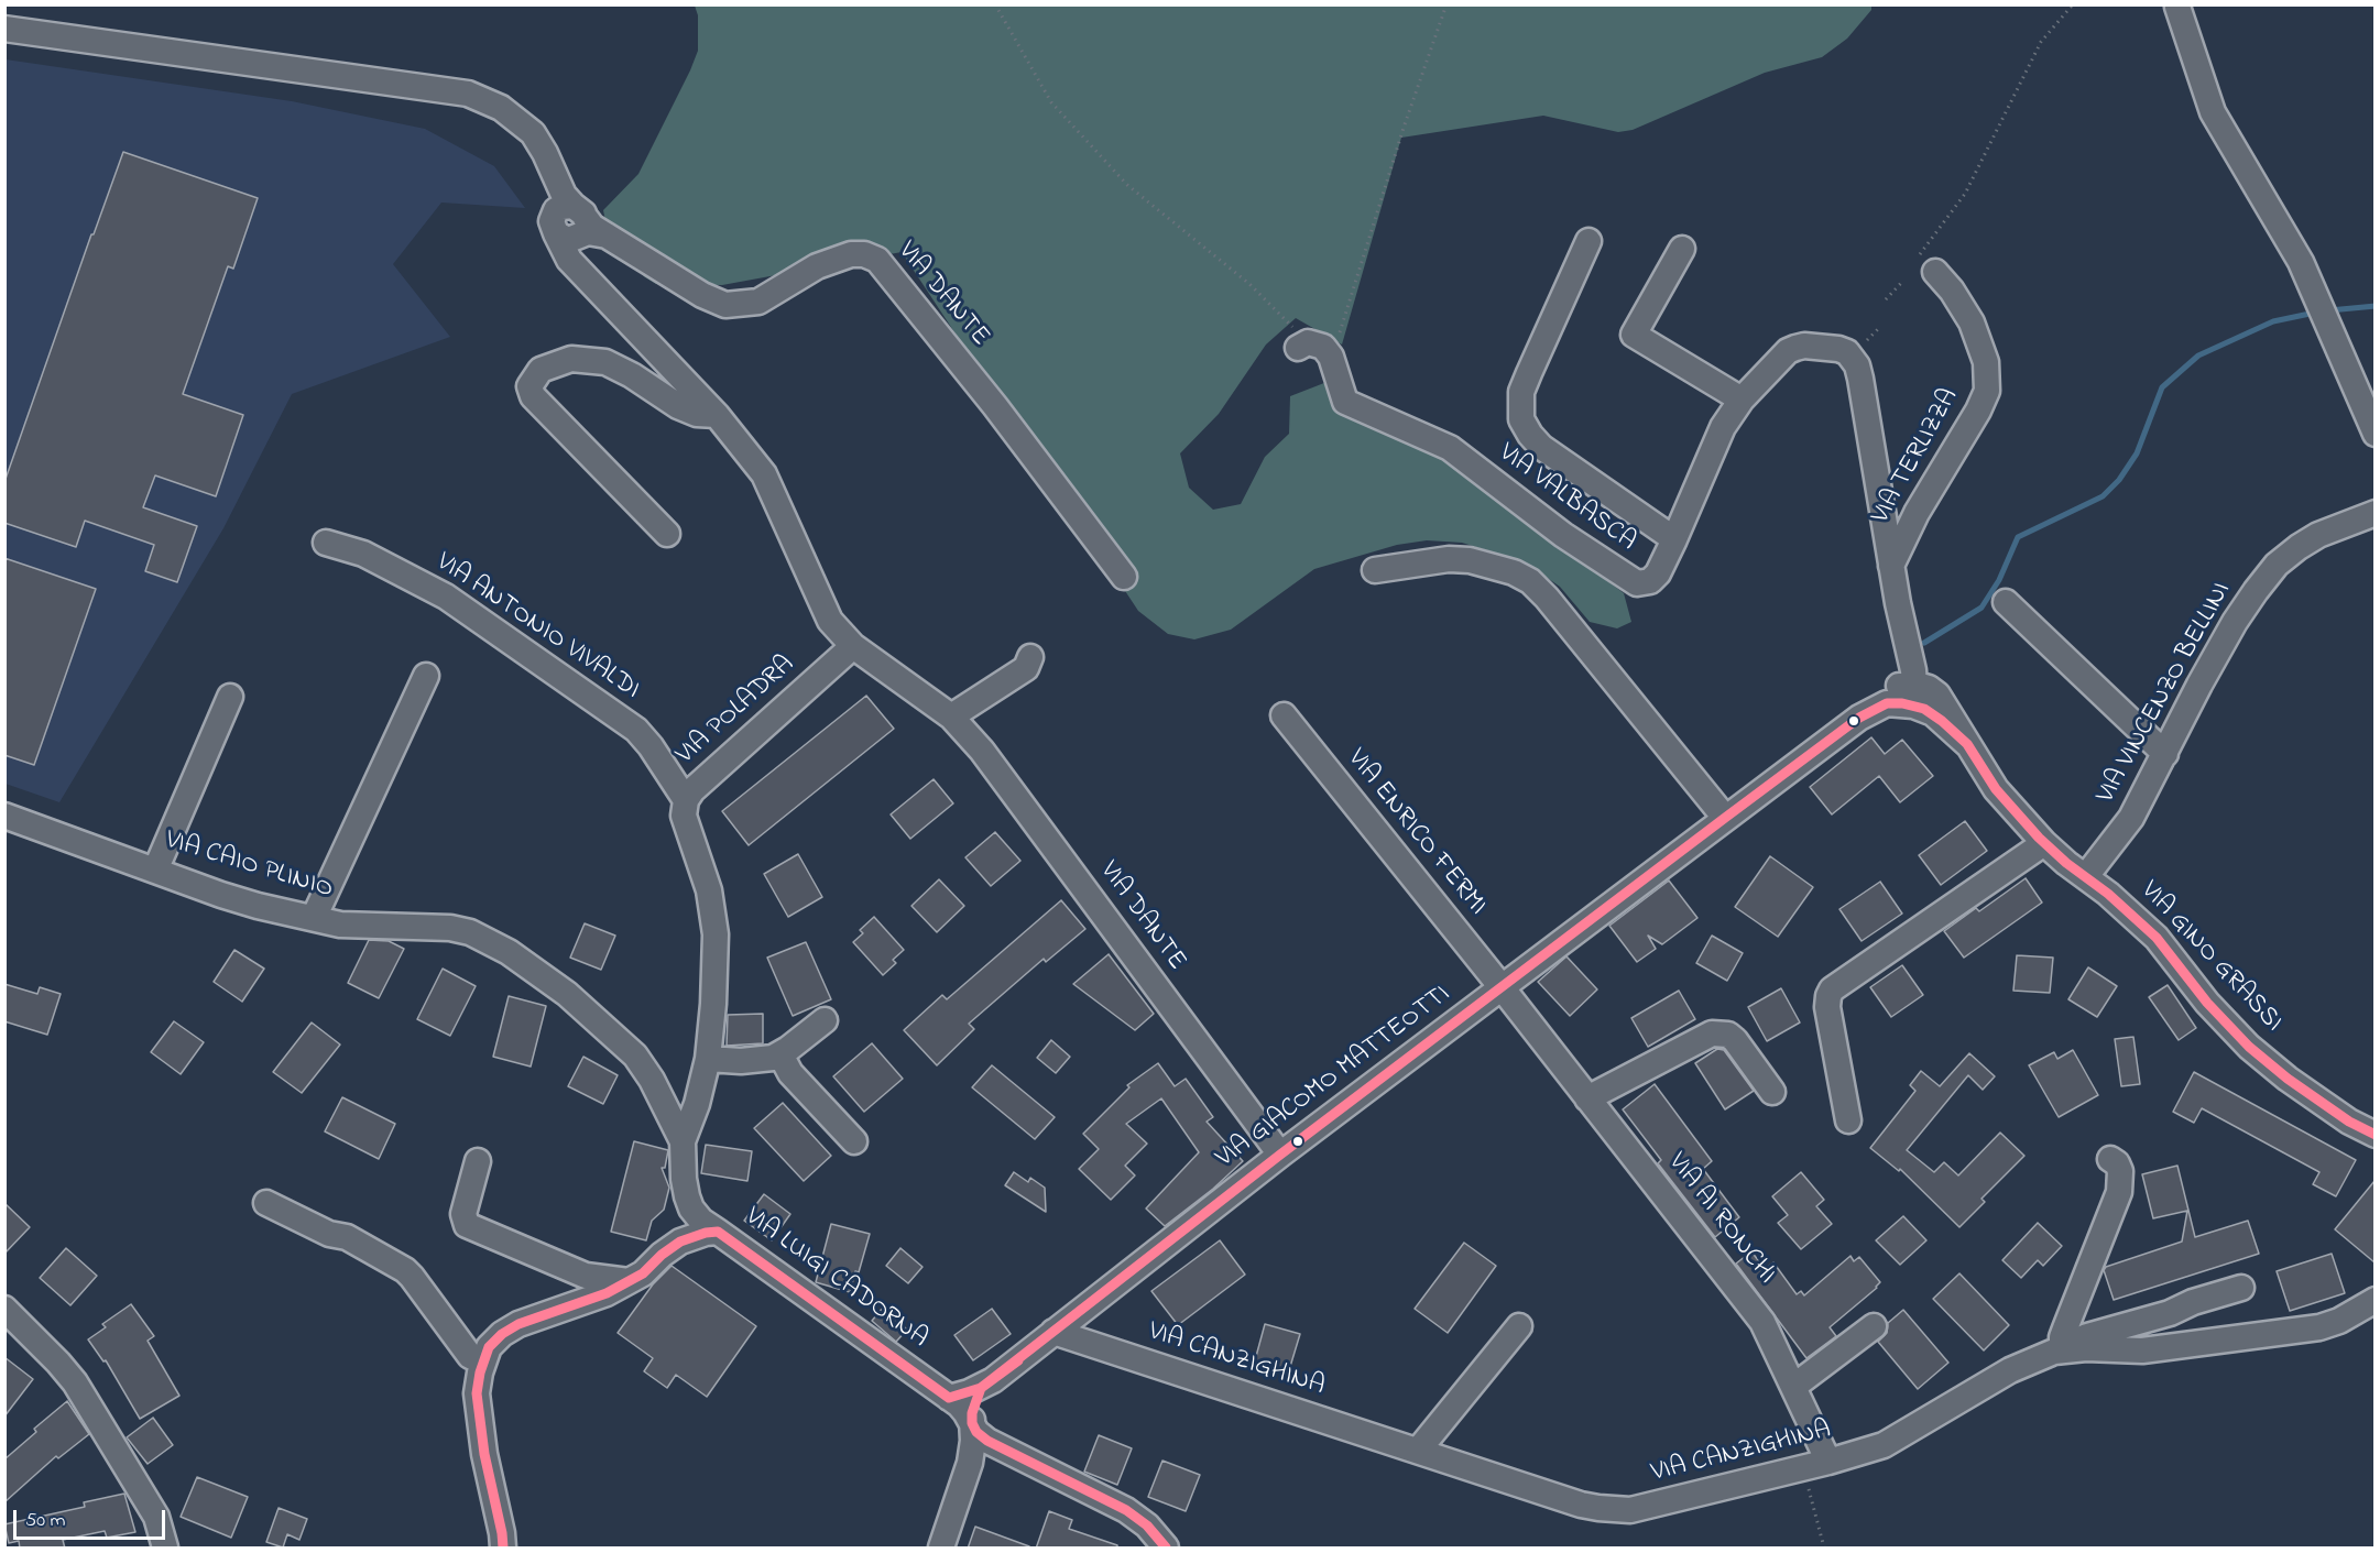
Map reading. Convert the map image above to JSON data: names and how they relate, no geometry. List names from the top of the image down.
{
  "streets": {
    "street": [
      "VIA DANTE",
      "VIA TERLIZZA",
      "VIA VALBASCA",
      "VIA ANTONIO VIVALDI",
      "VIA VINCENZO BELLINI",
      "VIA POLADRA",
      "VIA ENRICO FERMI",
      "VIA CAIO PLINIO",
      "VIA GINO GRASSI",
      "VIA GIACOMO MATTEOTTI",
      "VIA AI RONCHI",
      "VIA LUIGI CADORNA",
      "VIA CANZIGHINA"
    ]
  },
  "crossings": [
    ["VIA DANTE", "VIA POLADRA"],
    ["VIA DANTE", "VIA GIACOMO MATTEOTTI"],
    ["VIA TERLIZZA", "VIA VALBASCA"],
    ["VIA VALBASCA", "VIA GINO GRASSI"],
    ["VIA VALBASCA", "VIA GIACOMO MATTEOTTI"],
    ["VIA ANTONIO VIVALDI", "VIA POLADRA"],
    ["VIA VINCENZO BELLINI", "VIA GINO GRASSI"],
    ["VIA POLADRA", "VIA CAIO PLINIO"],
    ["VIA ENRICO FERMI", "VIA GIACOMO MATTEOTTI"],
    ["VIA ENRICO FERMI", "VIA AI RONCHI"],
    ["VIA CAIO PLINIO", "VIA LUIGI CADORNA"],
    ["VIA GINO GRASSI", "VIA GIACOMO MATTEOTTI"],
    ["VIA GIACOMO MATTEOTTI", "VIA AI RONCHI"],
    ["VIA GIACOMO MATTEOTTI", "VIA LUIGI CADORNA"],
    ["VIA GIACOMO MATTEOTTI", "VIA CANZIGHINA"],
    ["VIA AI RONCHI", "VIA CANZIGHINA"]
  ],
  "scale_bar": "50 m"
}
